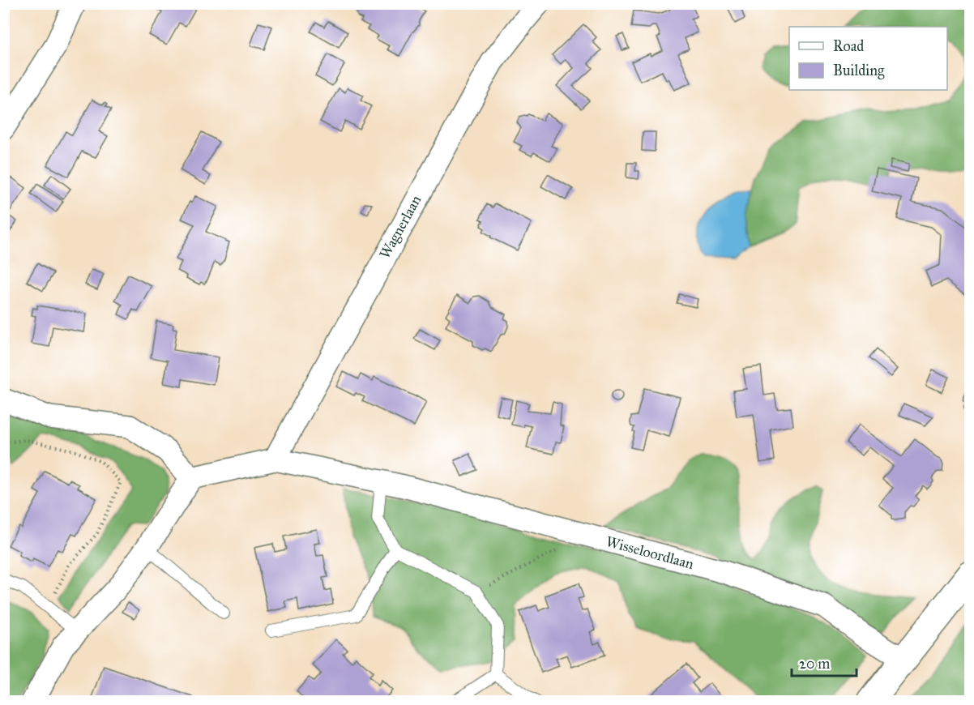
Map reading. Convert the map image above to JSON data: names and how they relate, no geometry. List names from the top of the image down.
{
  "streets": {
    "street": ["Wagnerlaan", "Wisseloordlaan"]
  },
  "crossings": [
    ["Wagnerlaan", "Wisseloordlaan"]
  ],
  "legend": ["Road", "Building"],
  "scale_bar": "20 m"
}
